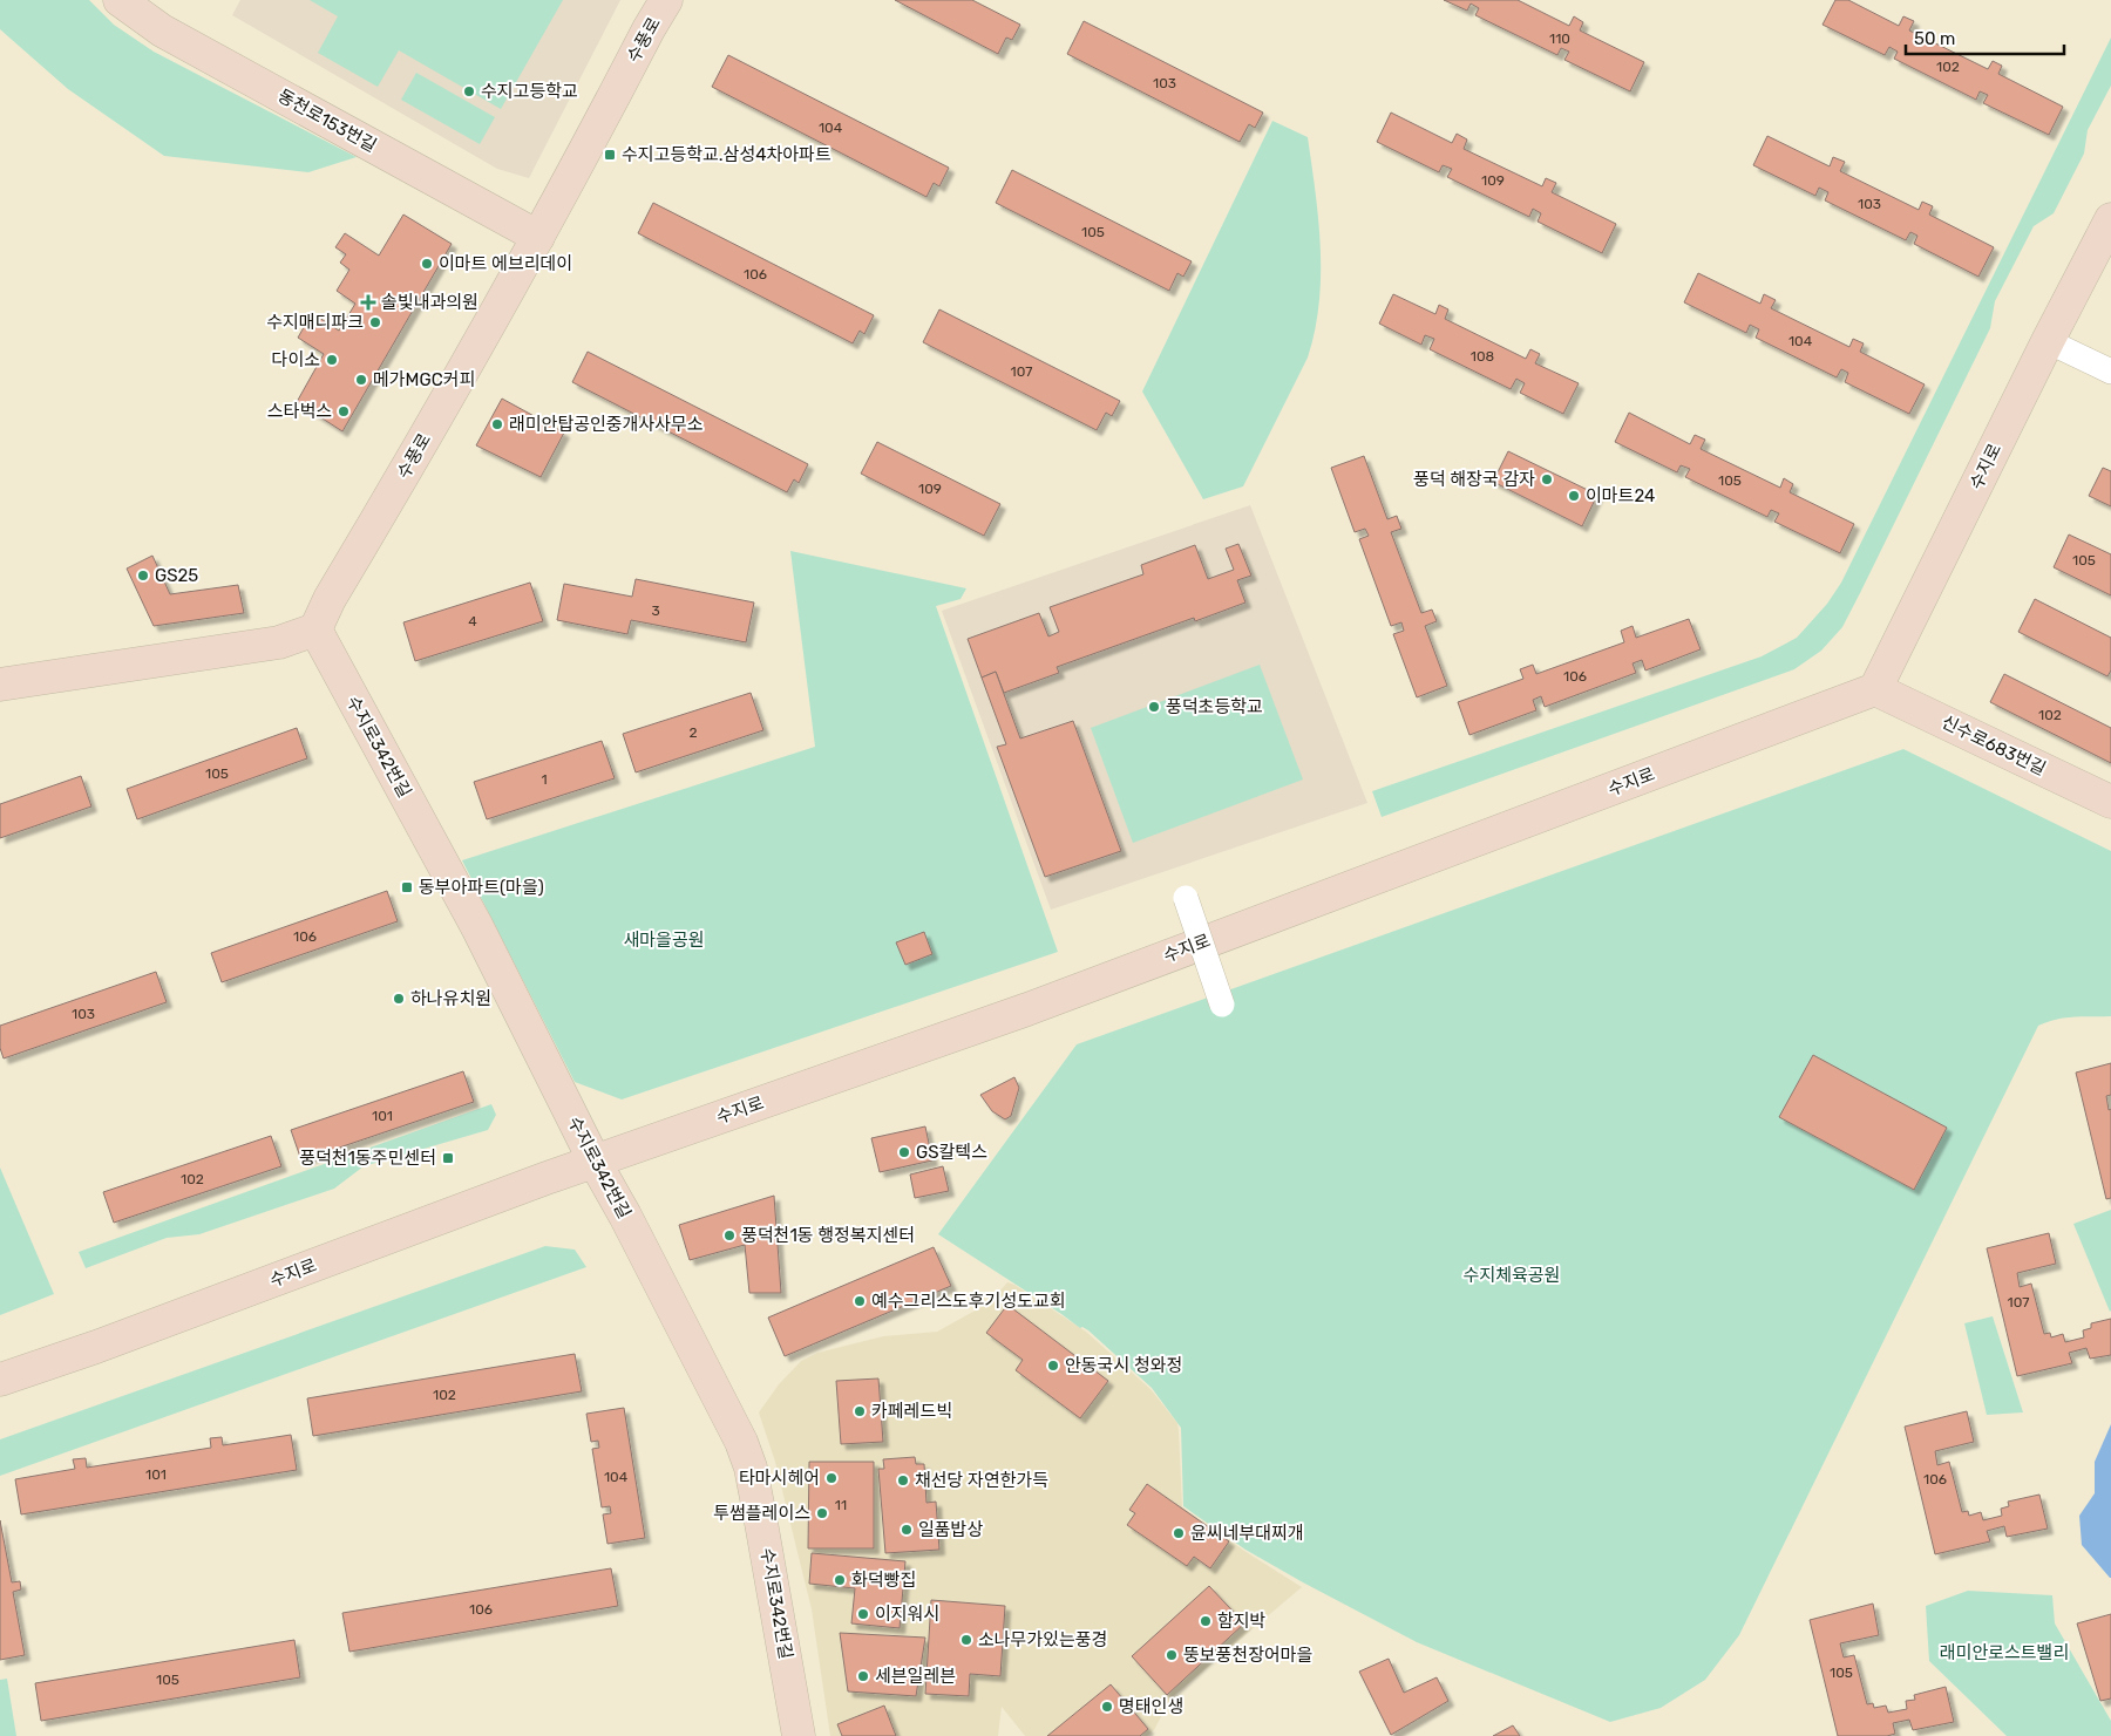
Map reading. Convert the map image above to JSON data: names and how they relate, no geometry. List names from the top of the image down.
{
  "streets": {
    "street": [
      "수풍로",
      "동천로153번길",
      "수지로",
      "신수로683번길",
      "수지로342번길"
    ]
  },
  "crossings": [
    ["수풍로", "동천로153번길"],
    ["수풍로", "수지로342번길"],
    ["수지로", "신수로683번길"],
    ["수지로", "수지로342번길"]
  ],
  "parks": ["새마을공원", "수지체육공원", "래미안로스트밸리"],
  "places": {
    "other": [
      "수지고등학교",
      "이마트 에브리데이",
      "수지매디파크",
      "다이소",
      "메가MGC커피",
      "스타벅스",
      "래미안탑공인중개사사무소",
      "풍덕 해장국 감자",
      "이마트24",
      "GS25",
      "풍덕초등학교",
      "하나유치원",
      "GS칼텍스",
      "풍덕천1동 행정복지센터",
      "예수그리스도후기성도교회",
      "안동국시 청와정",
      "카페레드빅",
      "타마시헤어",
      "채선당 자연한가득",
      "투썸플레이스",
      "일품밥상",
      "윤씨네부대찌개",
      "화덕빵집",
      "이지워시",
      "함지박",
      "소나무가있는풍경",
      "뚱보풍천장어마을",
      "세븐일레븐",
      "명태인생"
    ],
    "transit": ["수지고등학교.삼성4차아파트", "동부아파트(마을)", "풍덕천1동주민센터"],
    "health": ["솔빛내과의원"]
  },
  "house_numbers": [
    "110",
    "102",
    "103",
    "104",
    "109",
    "103",
    "105",
    "106",
    "104",
    "108",
    "107",
    "105",
    "109",
    "105",
    "3",
    "4",
    "106",
    "102",
    "2",
    "105",
    "1",
    "106",
    "103",
    "101",
    "102",
    "107",
    "102",
    "101",
    "104",
    "106",
    "11",
    "106",
    "105",
    "105"
  ],
  "scale_bar": "50 m"
}
